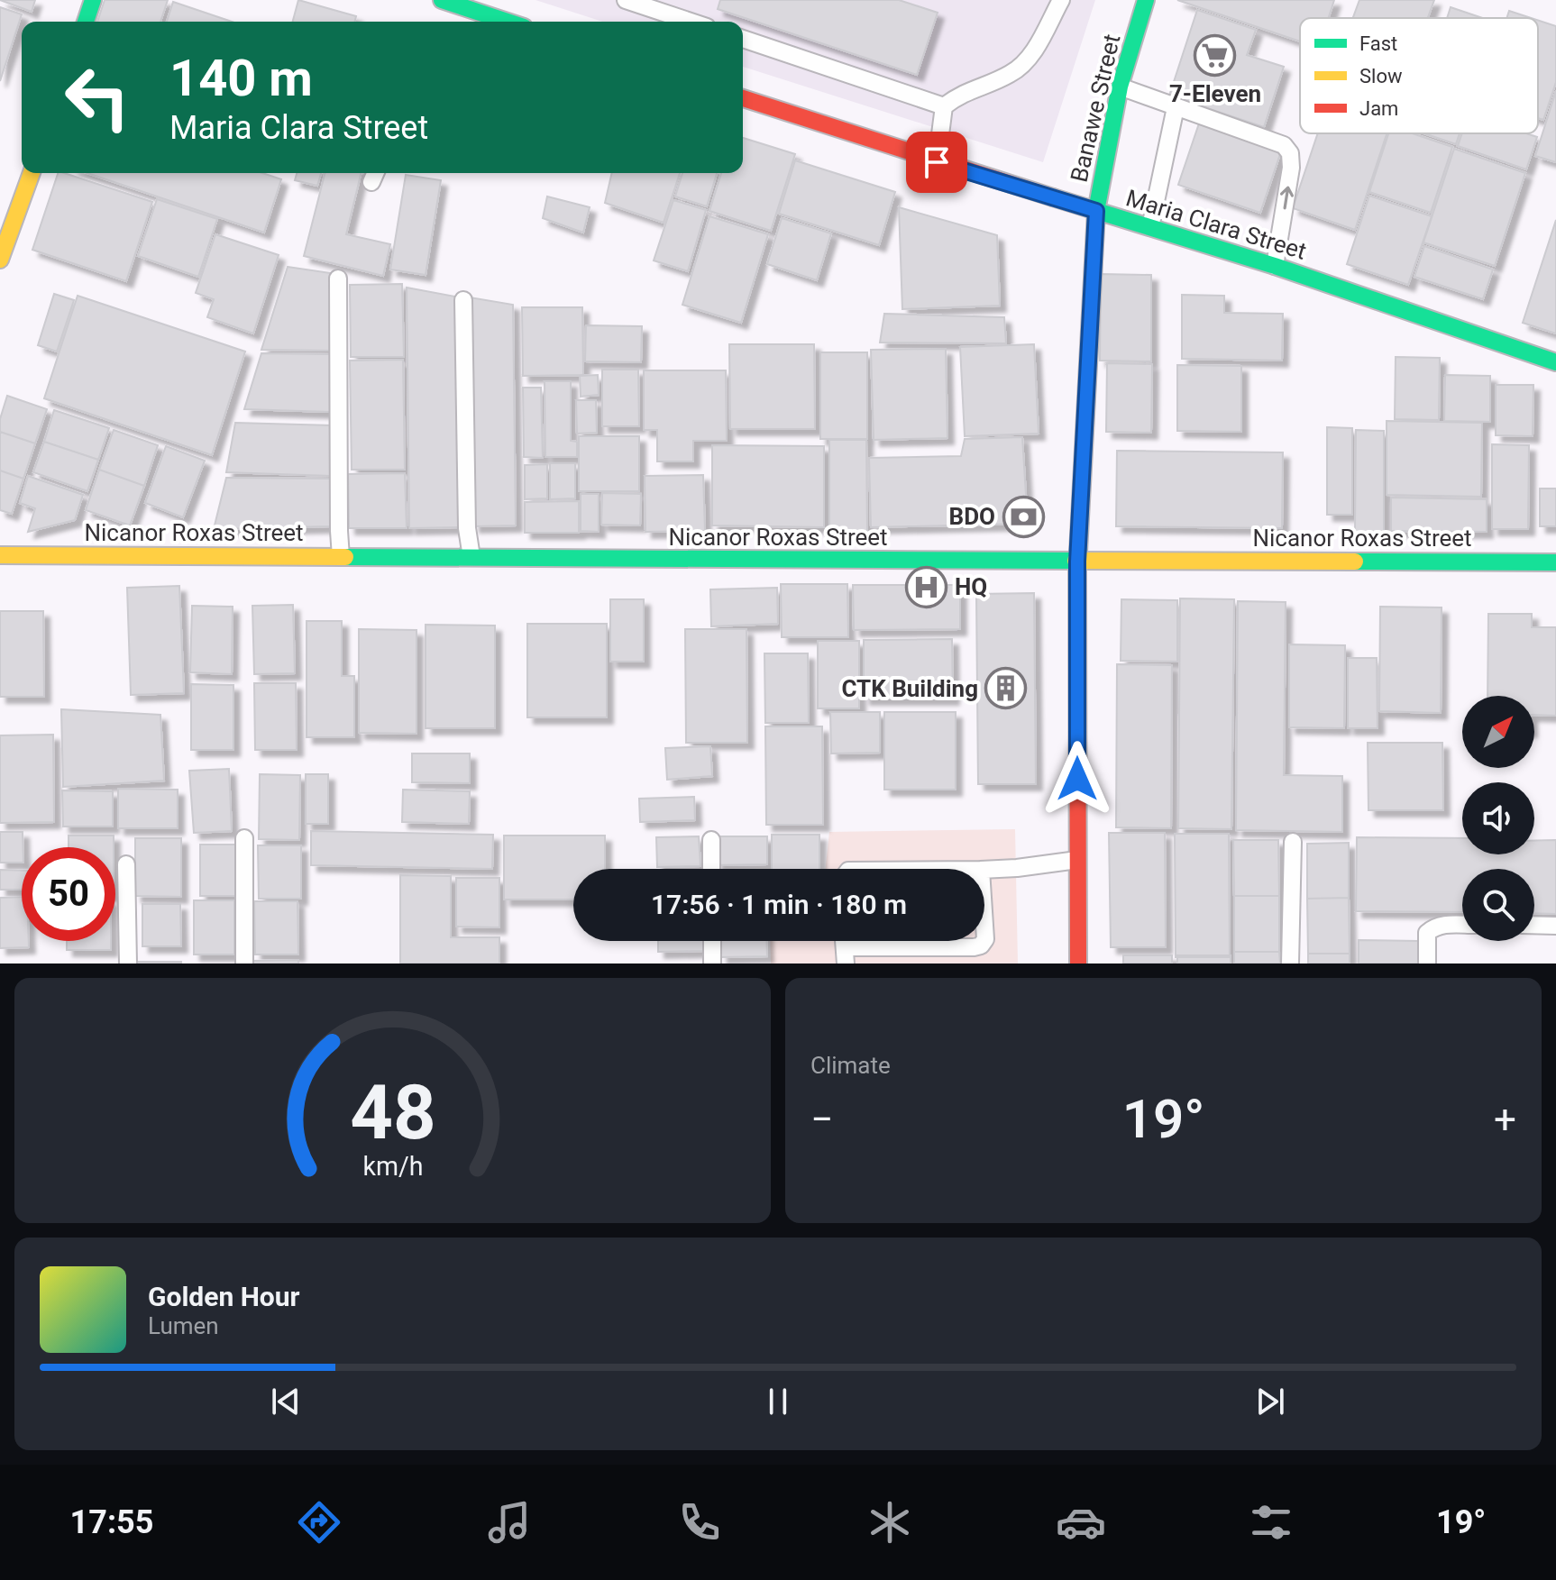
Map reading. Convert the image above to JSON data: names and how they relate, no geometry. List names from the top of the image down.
{
  "streets": {
    "street": ["Banawe Street", "Maria Clara Street", "Nicanor Roxas Street"]
  },
  "crossings": [
    ["Banawe Street", "Maria Clara Street"],
    ["Banawe Street", "Nicanor Roxas Street"]
  ],
  "places": {
    "supermarket": ["7-Eleven"],
    "bank": ["BDO"],
    "hospital": ["HQ"],
    "building": ["CTK Building"]
  },
  "legend": ["Fast", "Slow", "Jam"],
  "north": "top right",
  "page": {
    "turn": ["140 m", "Maria Clara Street"],
    "limit": "50",
    "trip": "17:56 · 1 min · 180 m",
    "tile": "Climate",
    "heat": ["−", "19°", "+"],
    "song": ["Golden Hour", "Lumen"],
    "tabs": ["17:55", "19°"],
    "gauge": ["48", "km/h"]
  }
}
